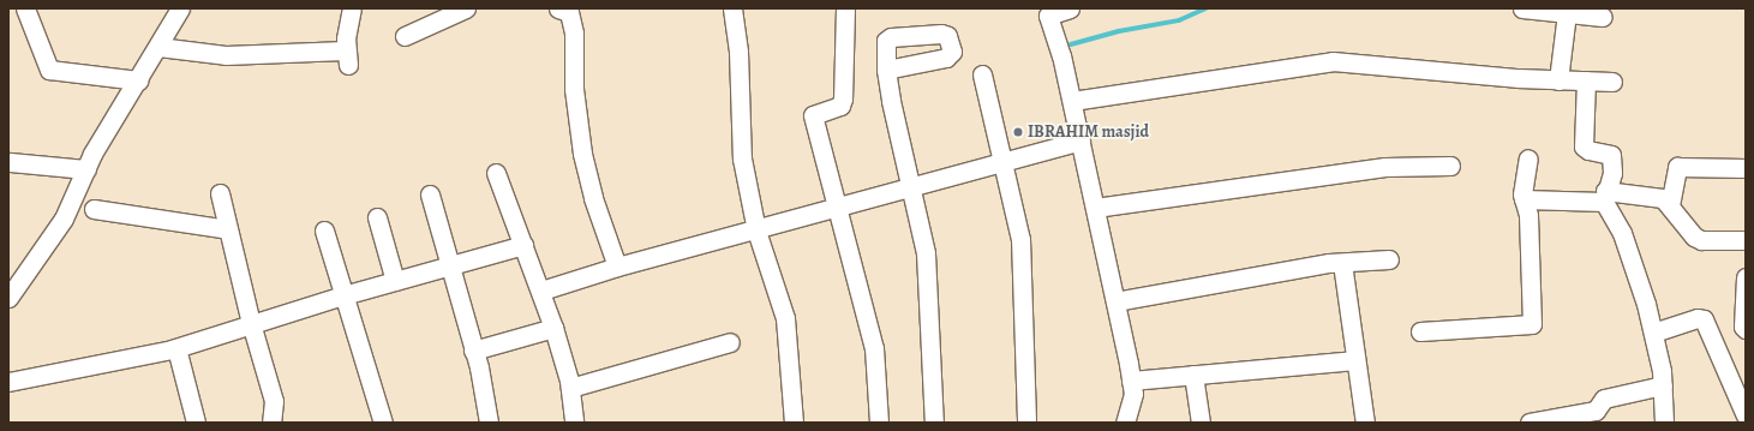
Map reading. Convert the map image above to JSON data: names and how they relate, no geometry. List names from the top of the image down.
{
  "places": ["IBRAHIM masjid"]
}
